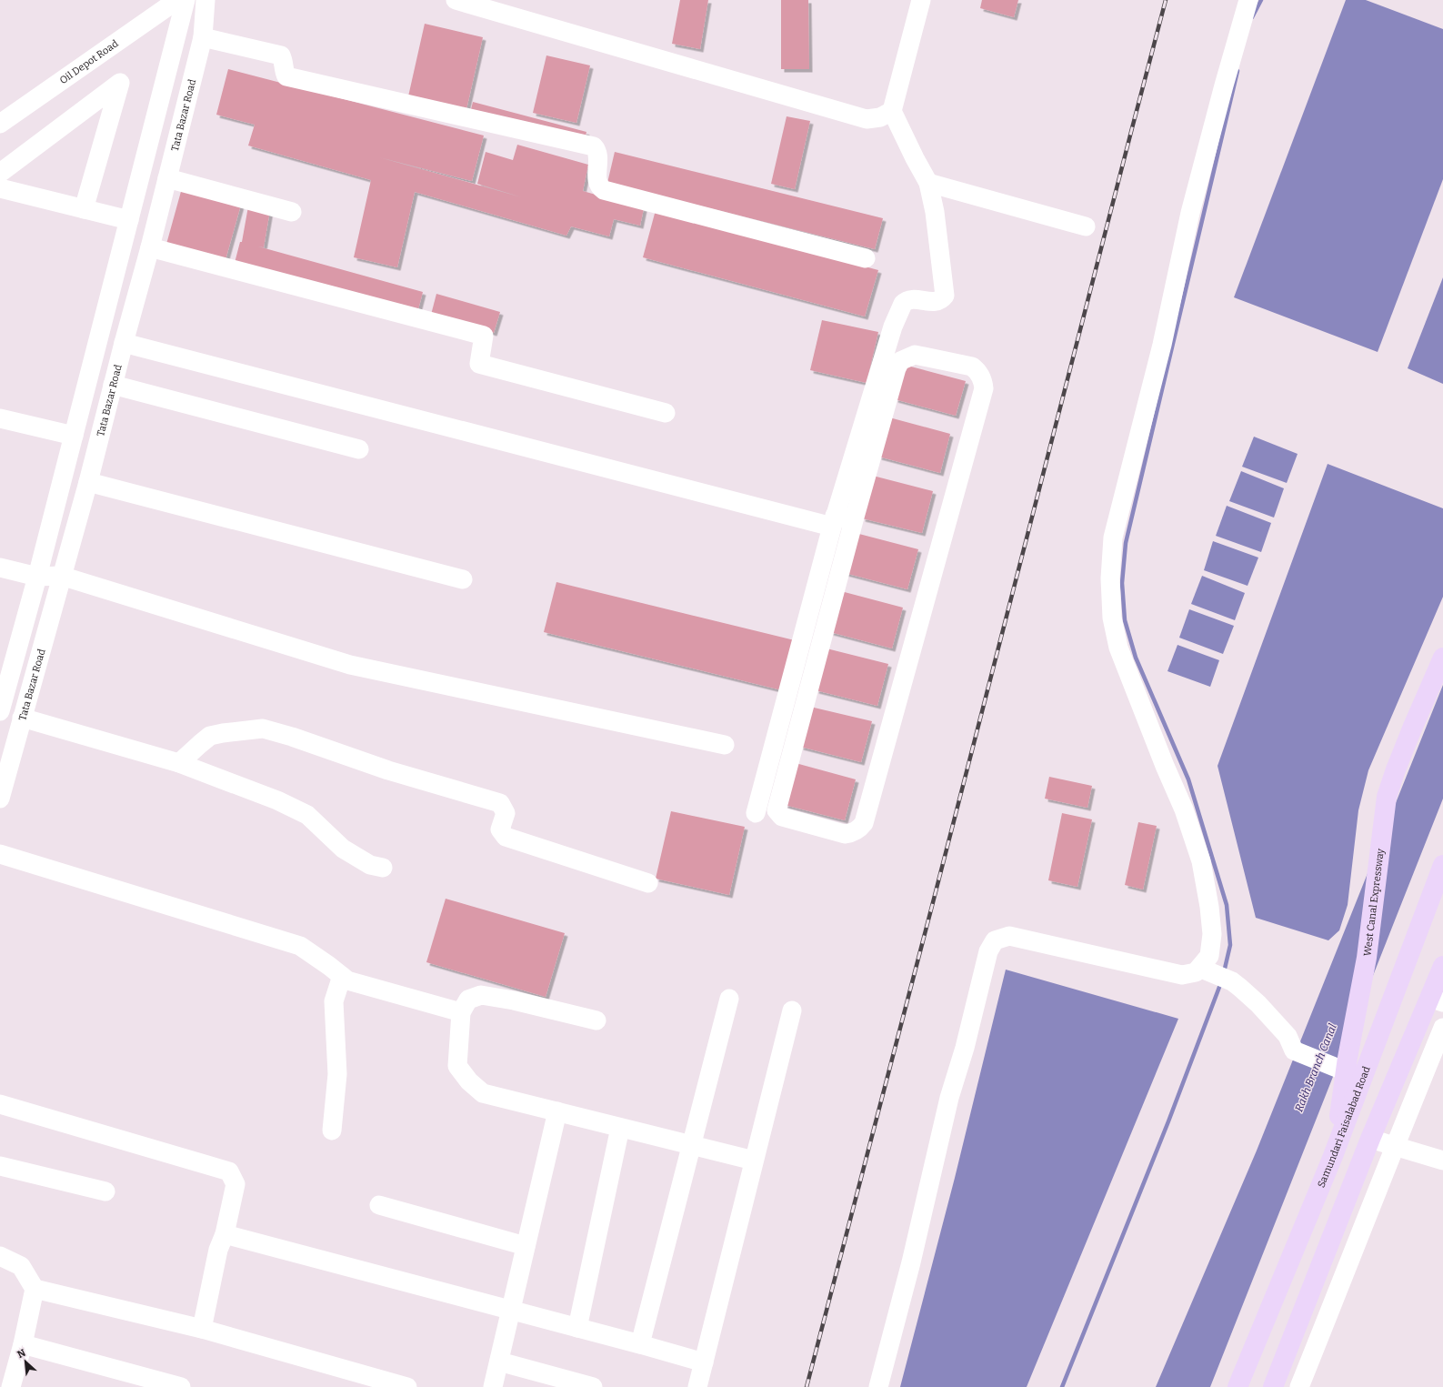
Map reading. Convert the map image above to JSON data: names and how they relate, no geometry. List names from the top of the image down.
{
  "streets": {
    "main road": ["West Canal Expressway", "Samundari Faisalabad Road"],
    "street": ["Oil Depot Road", "Tata Bazar Road"]
  },
  "crossings": [
    ["West Canal Expressway", "Samundari Faisalabad Road"]
  ],
  "water": ["Rakh Branch Canal"],
  "north": "top left"
}
